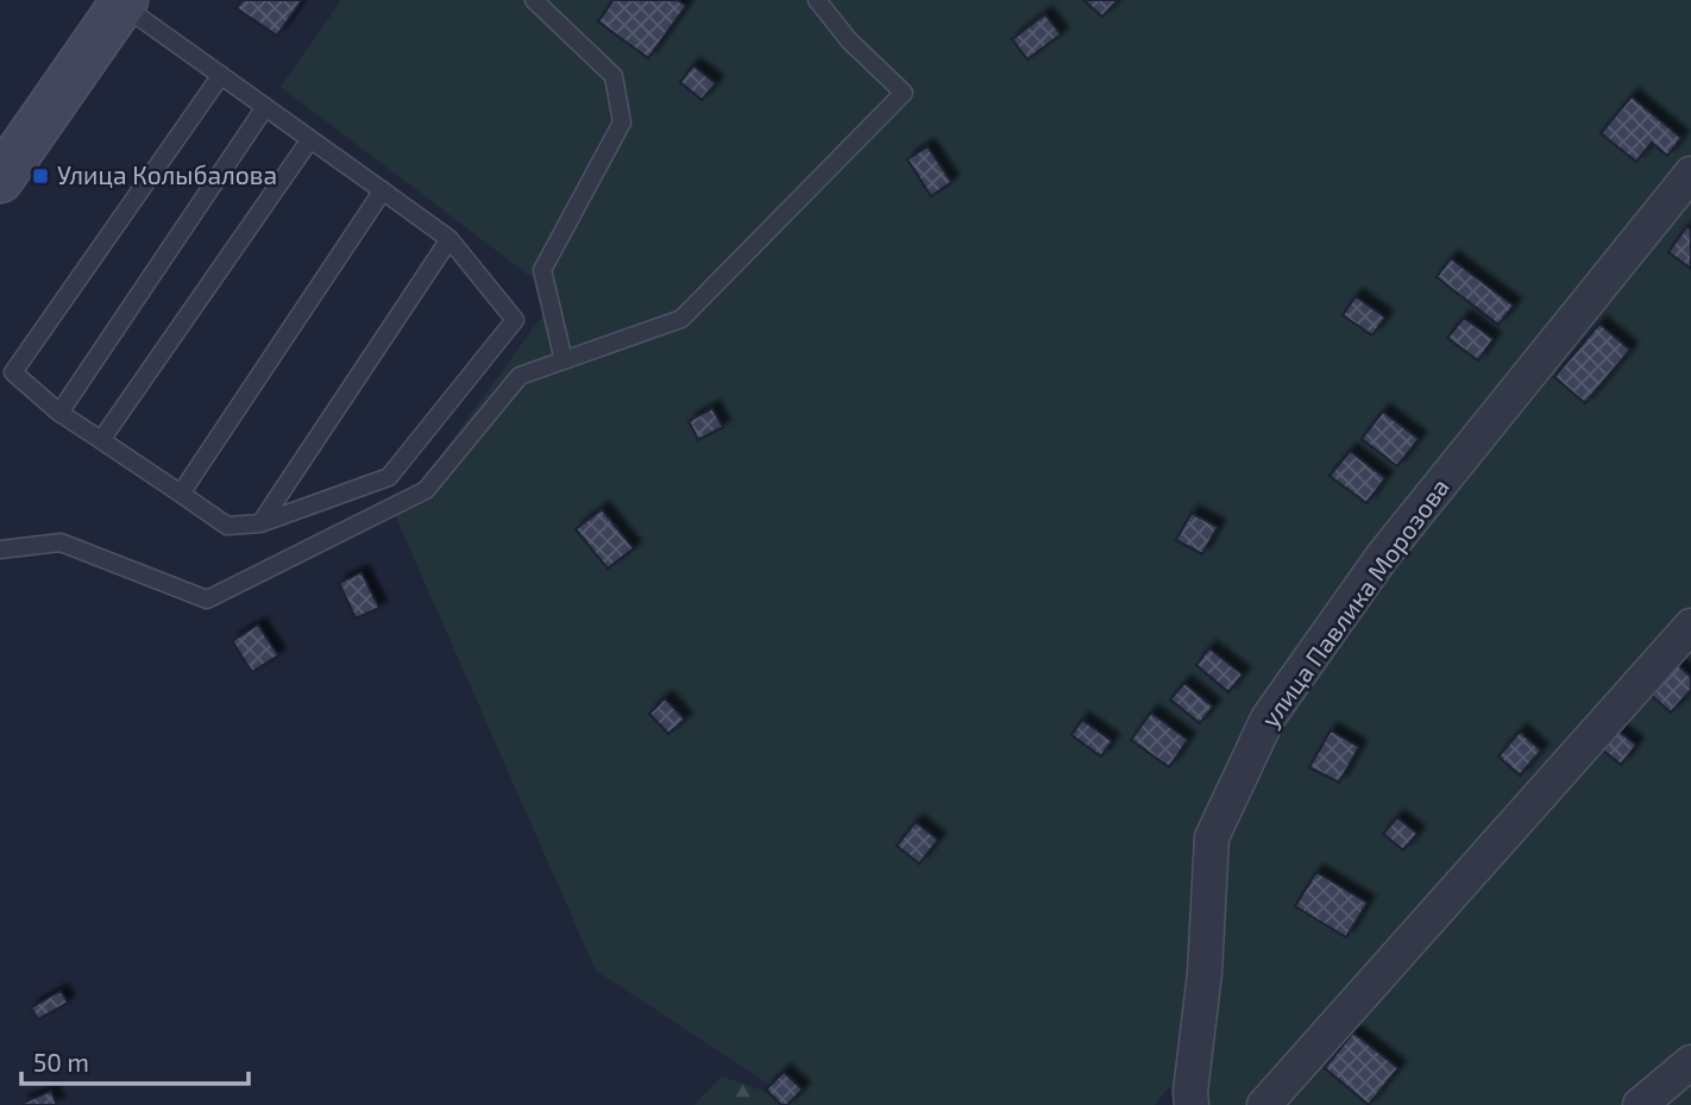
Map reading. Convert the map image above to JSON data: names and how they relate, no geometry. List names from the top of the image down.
{
  "streets": {
    "street": ["улица Павлика Морозова"]
  },
  "places": {
    "transit": ["Улица Колыбалова"]
  },
  "scale_bar": "50 m"
}
